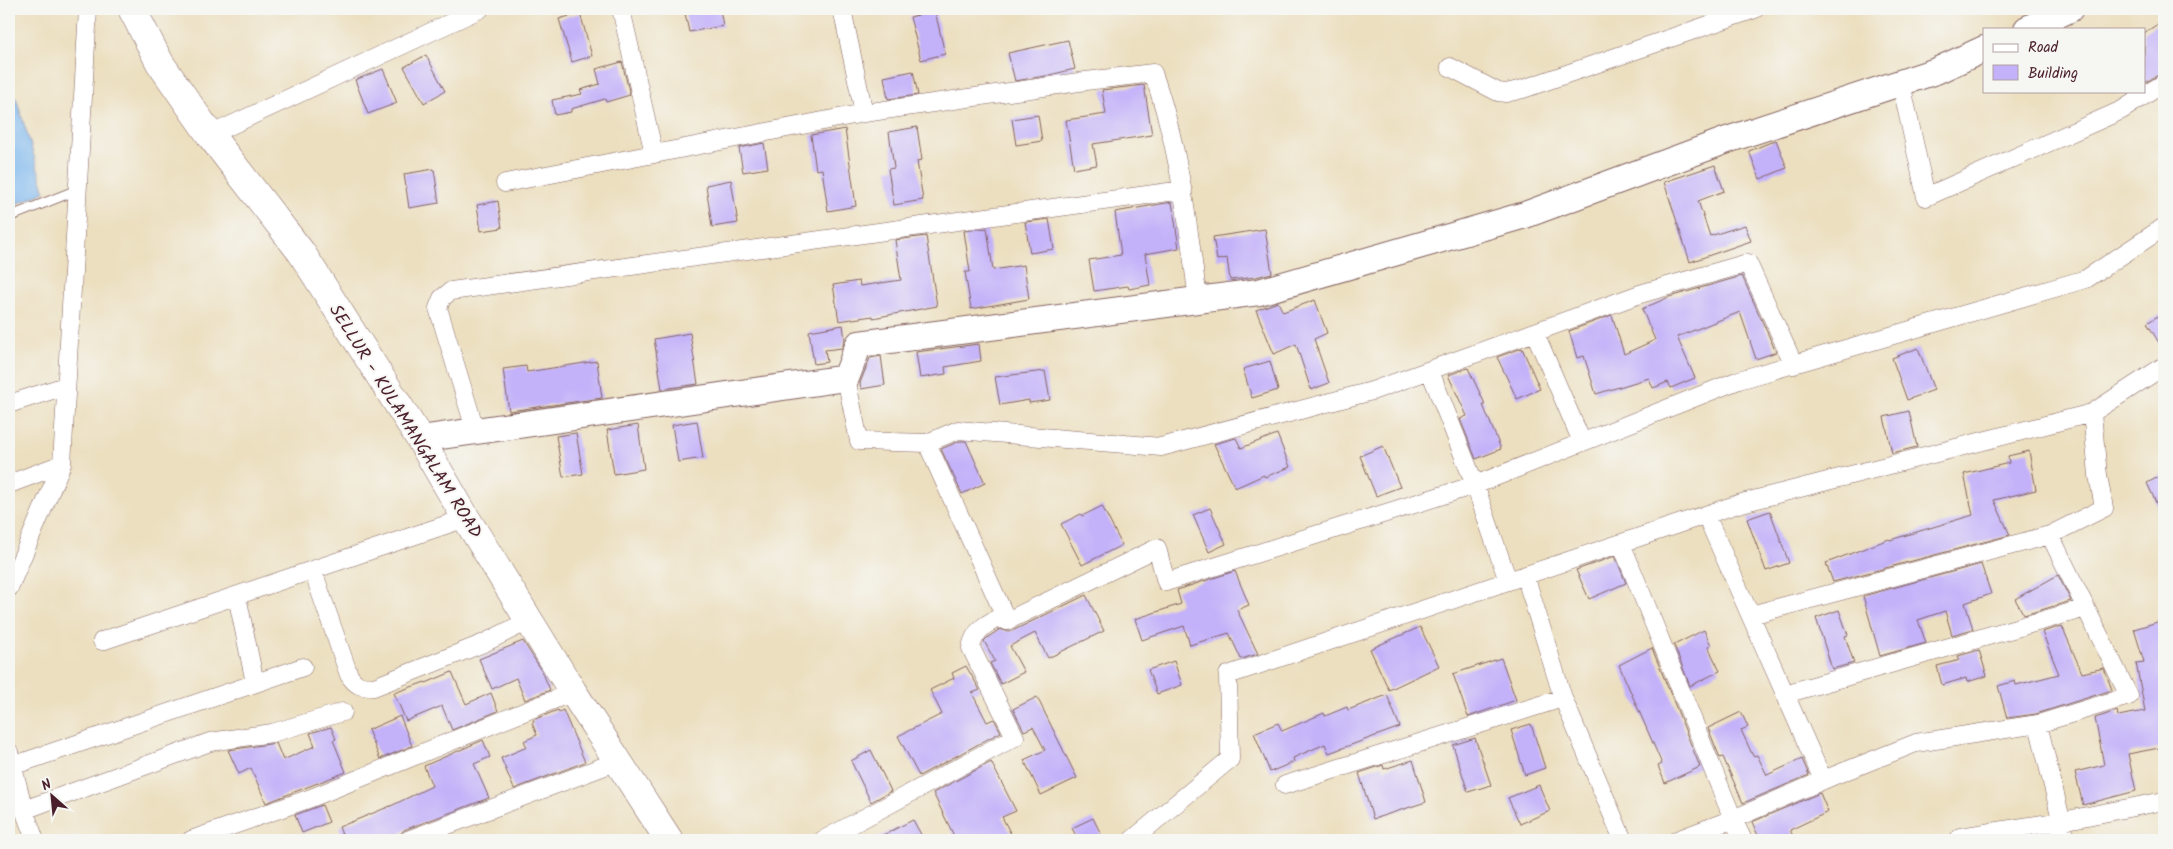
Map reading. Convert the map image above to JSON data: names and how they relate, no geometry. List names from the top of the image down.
{
  "streets": {
    "main road": ["SELLUR - KULAMANGALAM ROAD"]
  },
  "legend": ["Road", "Building"],
  "north": "top left"
}
